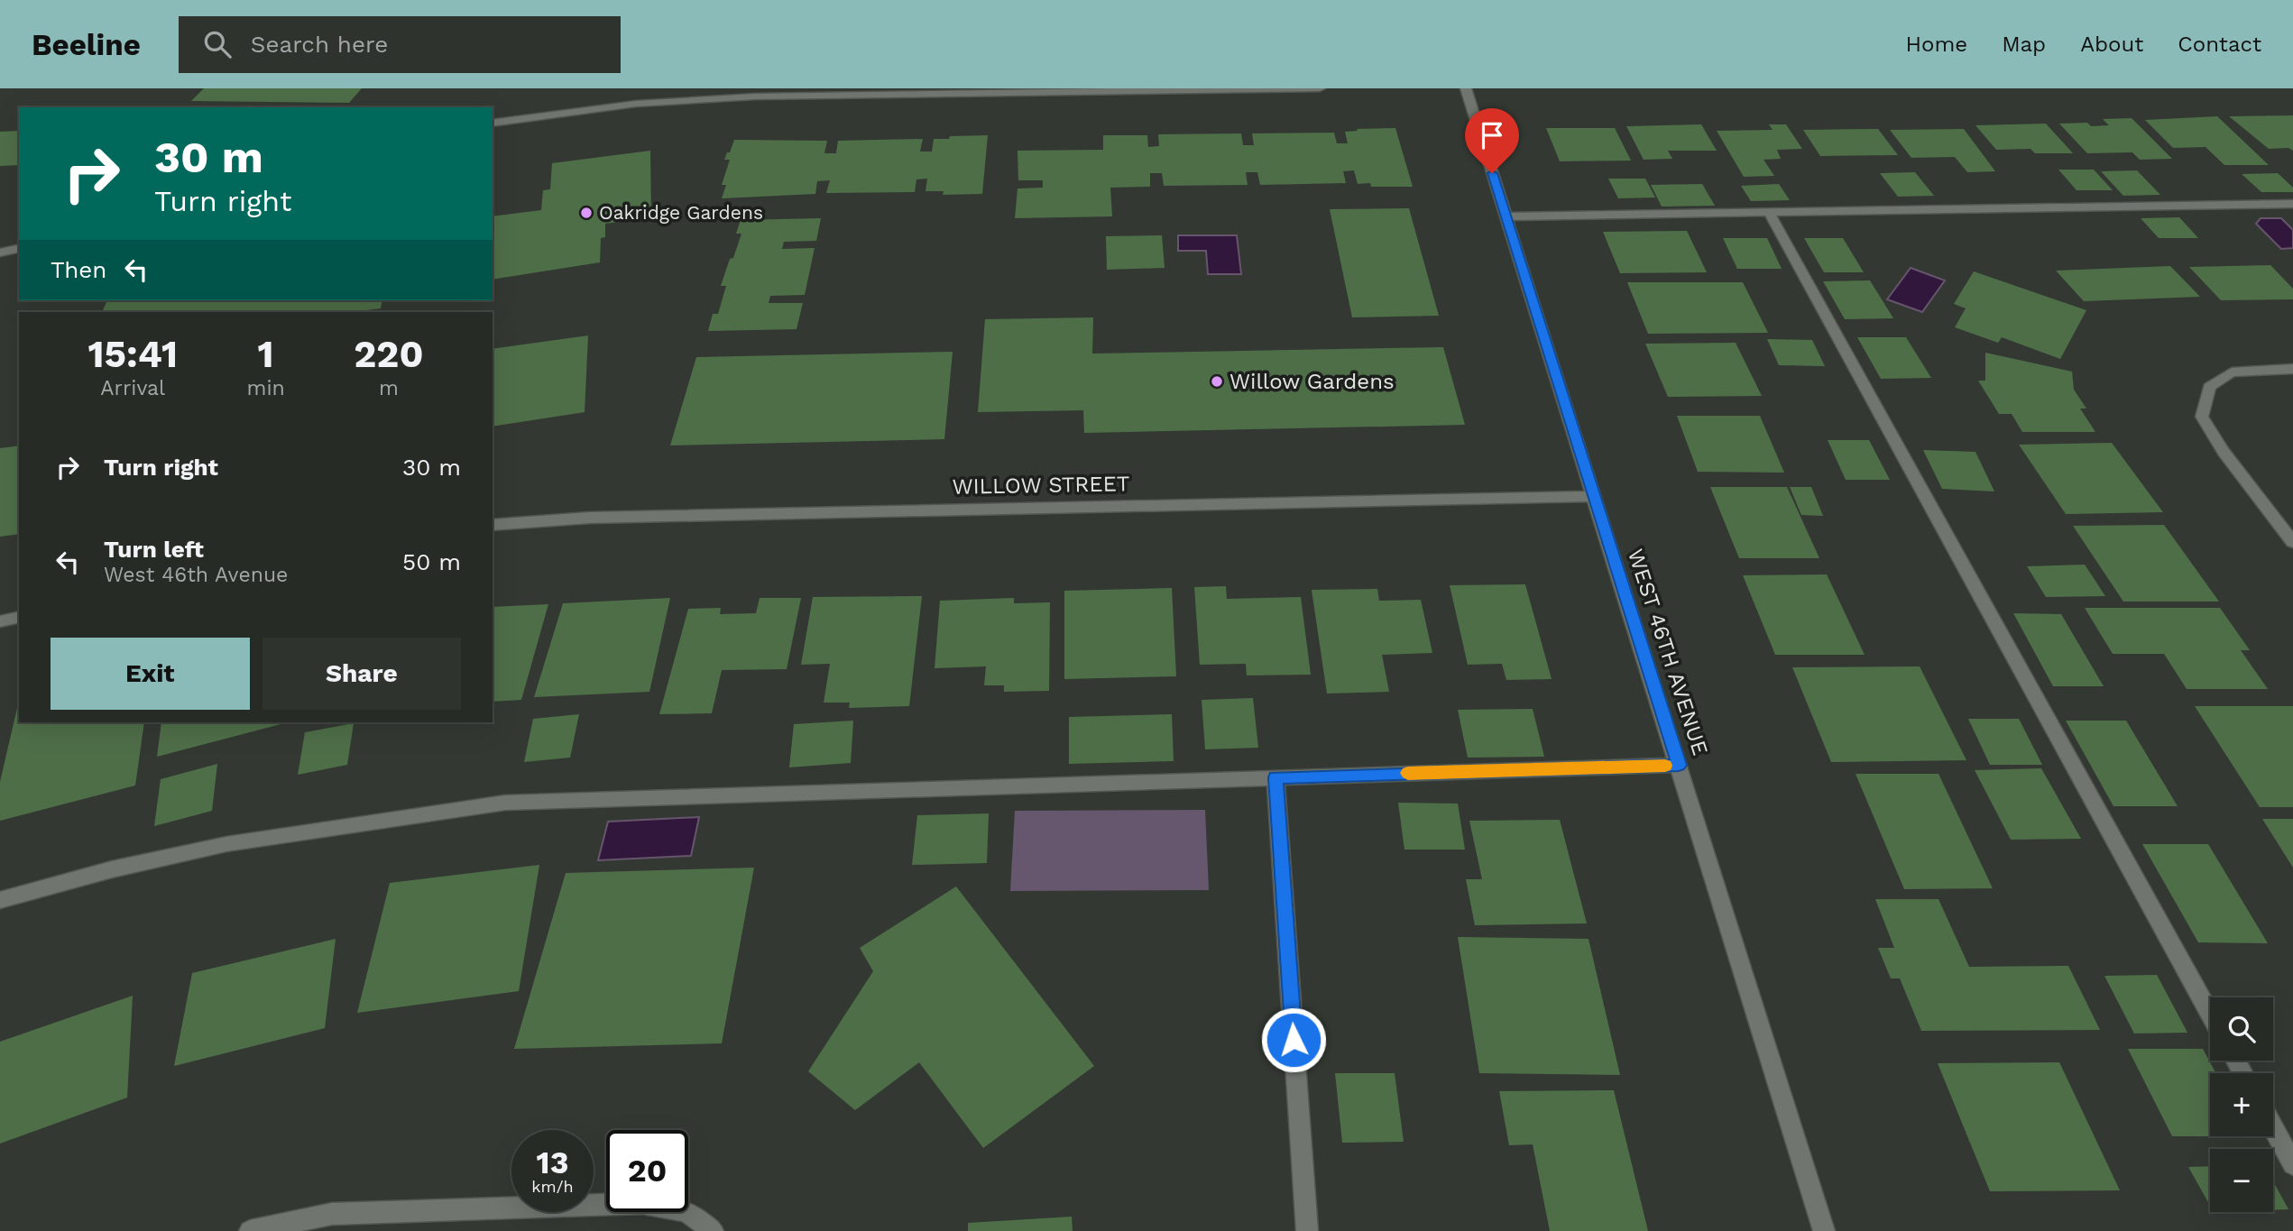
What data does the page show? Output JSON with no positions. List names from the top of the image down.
{
  "streets": {
    "street": ["WILLOW STREET", "WEST 46TH AVENUE"]
  },
  "crossings": [
    ["WILLOW STREET", "WEST 46TH AVENUE"]
  ],
  "places": ["Oakridge Gardens", "Willow Gardens"],
  "page": {
    "header": "Beeline",
    "search": "Search here",
    "nav": [
      "Home",
      "Map",
      "About",
      "Contact"
    ],
    "turn": ["30 m", "Turn right"],
    "then": "Then",
    "eta": [
      "15:41",
      "Arrival",
      "1",
      "min",
      "220",
      "m"
    ],
    "list": [
      {
        "name": "Turn right",
        "value": "30 m"
      },
      {
        "name": "Turn left",
        "note": "West 46th Avenue",
        "value": "50 m"
      }
    ],
    "buttons": ["Exit", "Share"],
    "map_buttons": ["+", "−"],
    "speed": "13 km/h",
    "limit": "20"
  }
}
